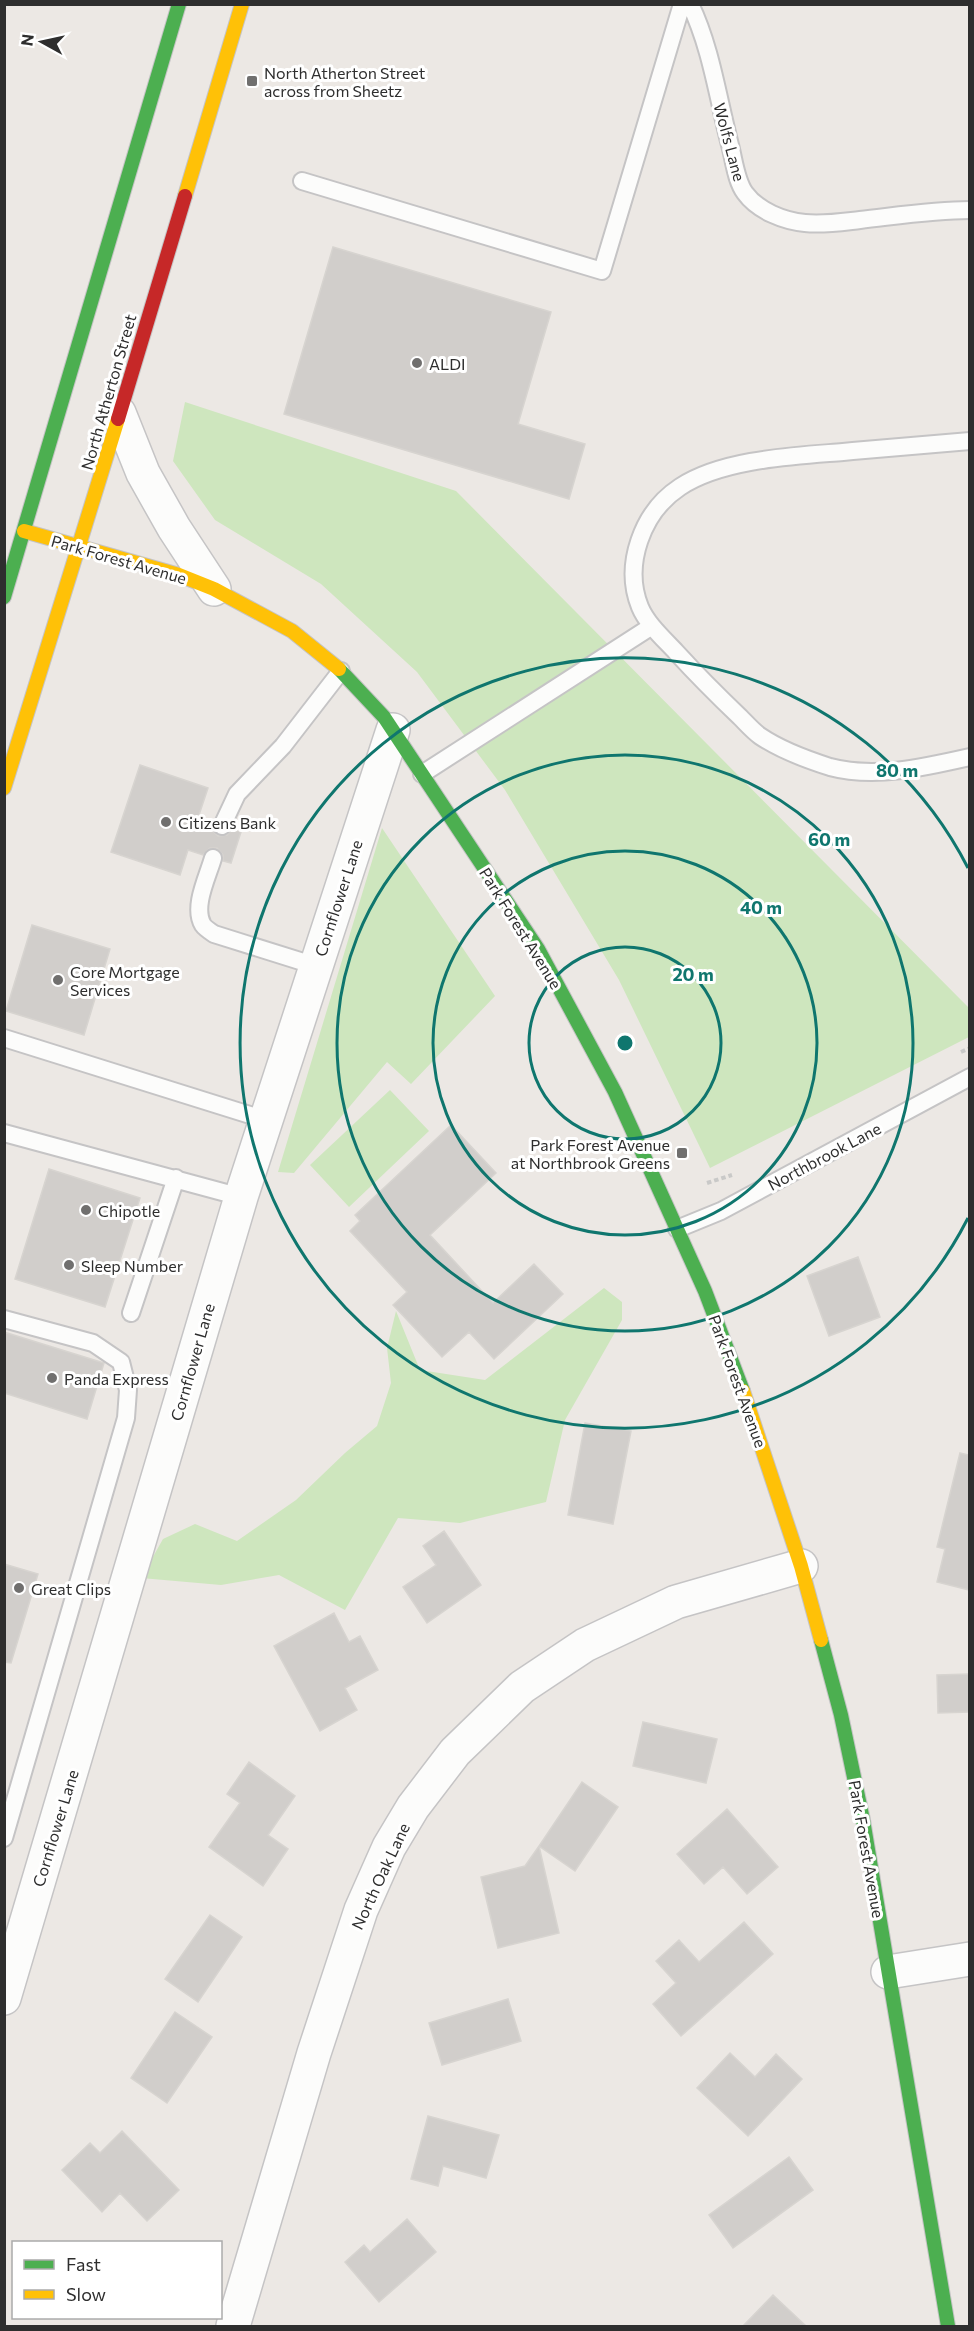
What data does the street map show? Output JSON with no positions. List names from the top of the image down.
{
  "streets": {
    "street": [
      "North Atherton Street",
      "Park Forest Avenue",
      "Cornflower Lane",
      "North Oak Lane"
    ],
    "lane": ["Wolfs Lane", "Northbrook Lane"]
  },
  "crossings": [
    ["North Atherton Street", "Park Forest Avenue"],
    ["Park Forest Avenue", "Cornflower Lane"],
    ["Park Forest Avenue", "Northbrook Lane"],
    ["Park Forest Avenue", "North Oak Lane"]
  ],
  "places": {
    "transit": ["North Atherton Street across from Sheetz", "Park Forest Avenue at Northbrook Greens"],
    "other": [
      "ALDI",
      "Citizens Bank",
      "Core Mortgage Services",
      "Chipotle",
      "Sleep Number",
      "Panda Express",
      "Great Clips"
    ]
  },
  "legend": ["Fast", "Slow"],
  "north": "left",
  "rings": [
    "80 m",
    "60 m",
    "40 m",
    "20 m"
  ]
}
